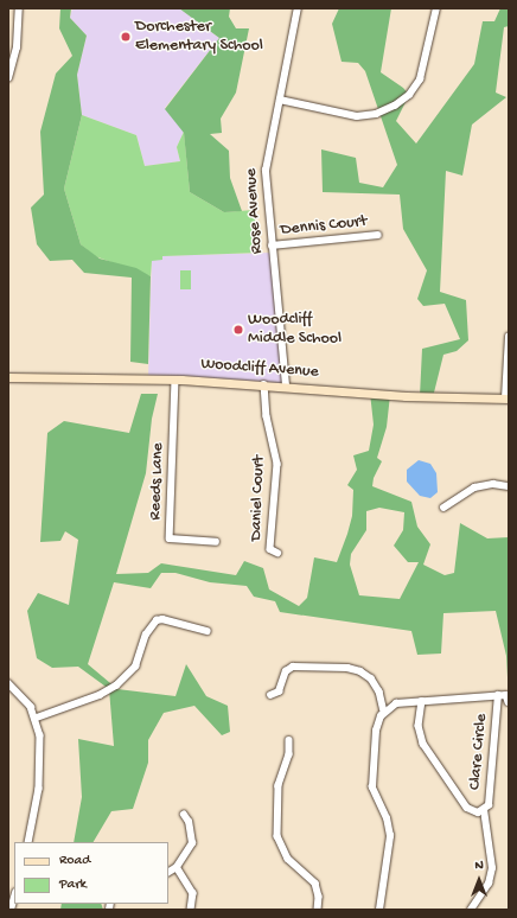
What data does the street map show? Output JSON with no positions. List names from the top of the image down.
{
  "streets": {
    "main road": ["Woodcliff Avenue"],
    "street": [
      "Rose Avenue",
      "Dennis Court",
      "Reeds Lane",
      "Daniel Court",
      "Clare Circle"
    ]
  },
  "crossings": [
    ["Rose Avenue", "Dennis Court"],
    ["Rose Avenue", "Woodcliff Avenue"],
    ["Woodcliff Avenue", "Reeds Lane"],
    ["Woodcliff Avenue", "Daniel Court"]
  ],
  "places": ["Dorchester Elementary School", "Woodcliff Middle School"],
  "legend": ["Road", "Park"],
  "north": "top"
}
